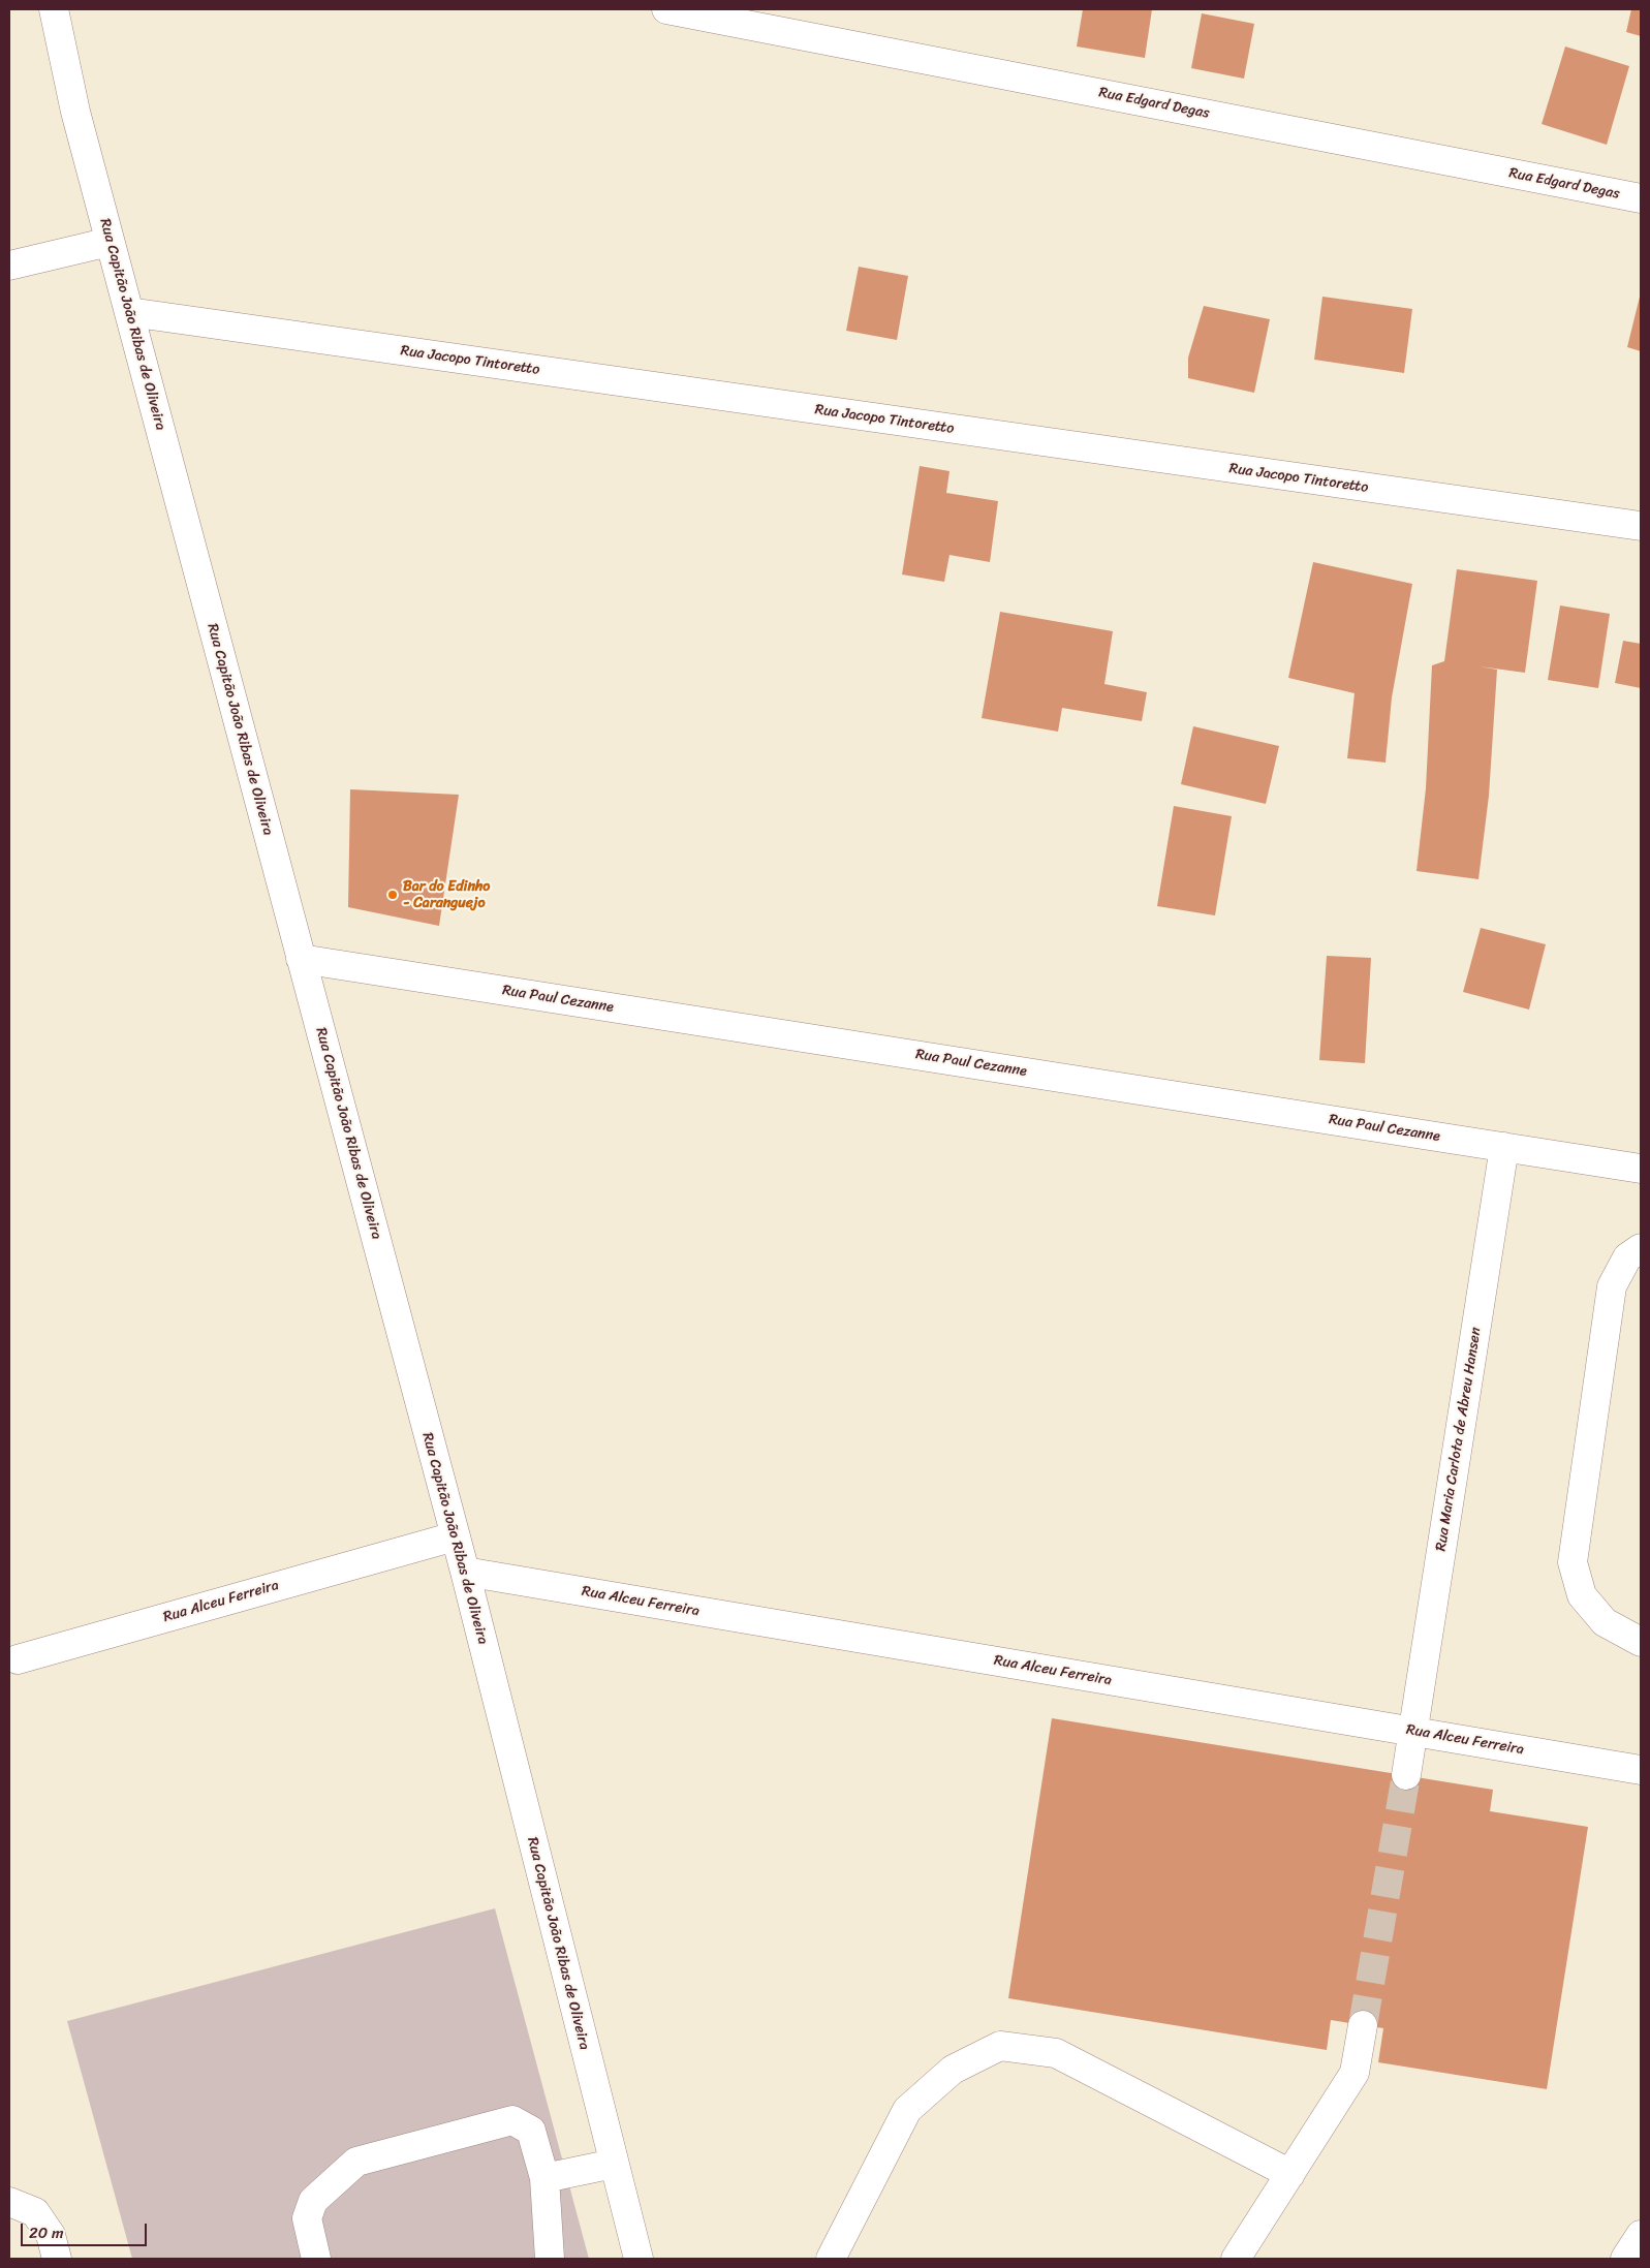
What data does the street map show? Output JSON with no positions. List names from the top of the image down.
{
  "streets": {
    "street": [
      "Rua Edgard Degas",
      "Rua Capitão João Ribas de Oliveira",
      "Rua Jacopo Tintoretto",
      "Rua Paul Cezanne",
      "Rua Maria Carlota de Abreu Hansen",
      "Rua Alceu Ferreira"
    ]
  },
  "crossings": [
    ["Rua Capitão João Ribas de Oliveira", "Rua Jacopo Tintoretto"],
    ["Rua Capitão João Ribas de Oliveira", "Rua Paul Cezanne"],
    ["Rua Capitão João Ribas de Oliveira", "Rua Alceu Ferreira"],
    ["Rua Paul Cezanne", "Rua Maria Carlota de Abreu Hansen"],
    ["Rua Maria Carlota de Abreu Hansen", "Rua Alceu Ferreira"]
  ],
  "places": ["Bar do Edinho - Caranguejo"],
  "scale_bar": "20 m"
}
